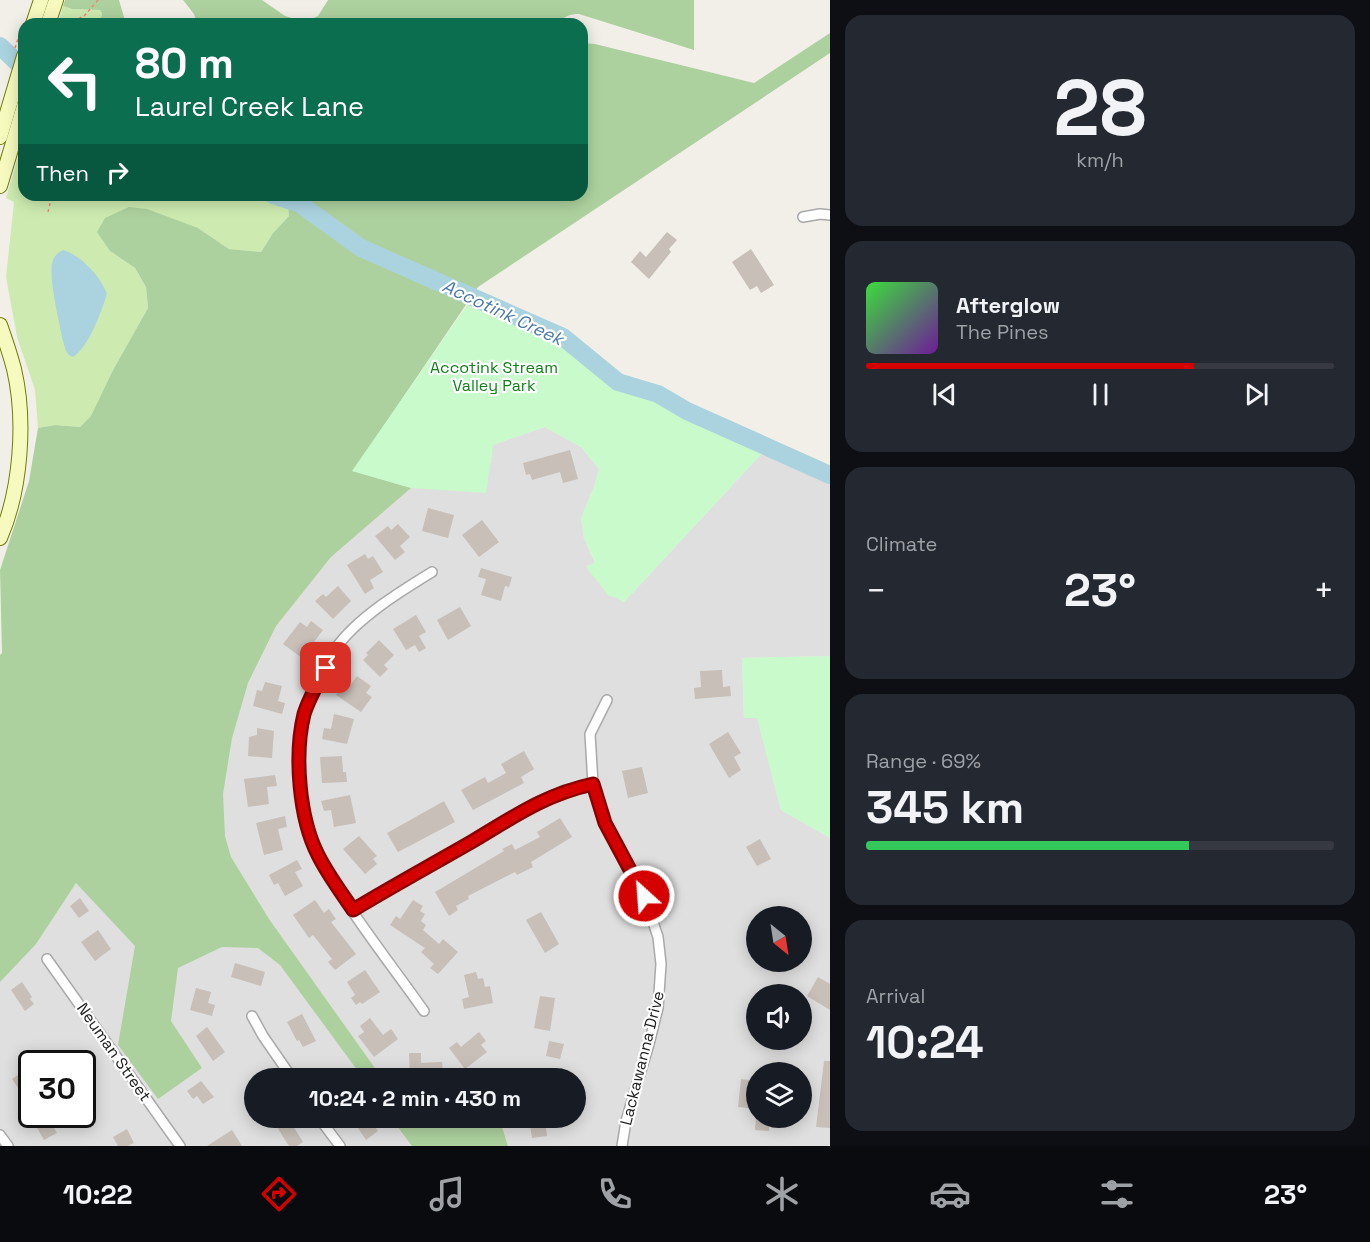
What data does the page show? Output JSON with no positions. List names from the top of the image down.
{
  "streets": {
    "street": ["Neuman Street", "Lackawanna Drive"]
  },
  "water": ["Accotink Creek"],
  "parks": ["Accotink Stream Valley Park"],
  "north": "bottom right",
  "page": {
    "tile": [
      ["28", "km/h"],
      "Climate",
      ["Range · 69%", "345 km"],
      ["Arrival", "10:24"]
    ],
    "turn": ["80 m", "Laurel Creek Lane"],
    "then": "Then",
    "song": ["Afterglow", "The Pines"],
    "heat": ["−", "23°", "+"],
    "limit": "30",
    "trip": "10:24 · 2 min · 430 m",
    "tabs": ["10:22", "23°"]
  }
}
